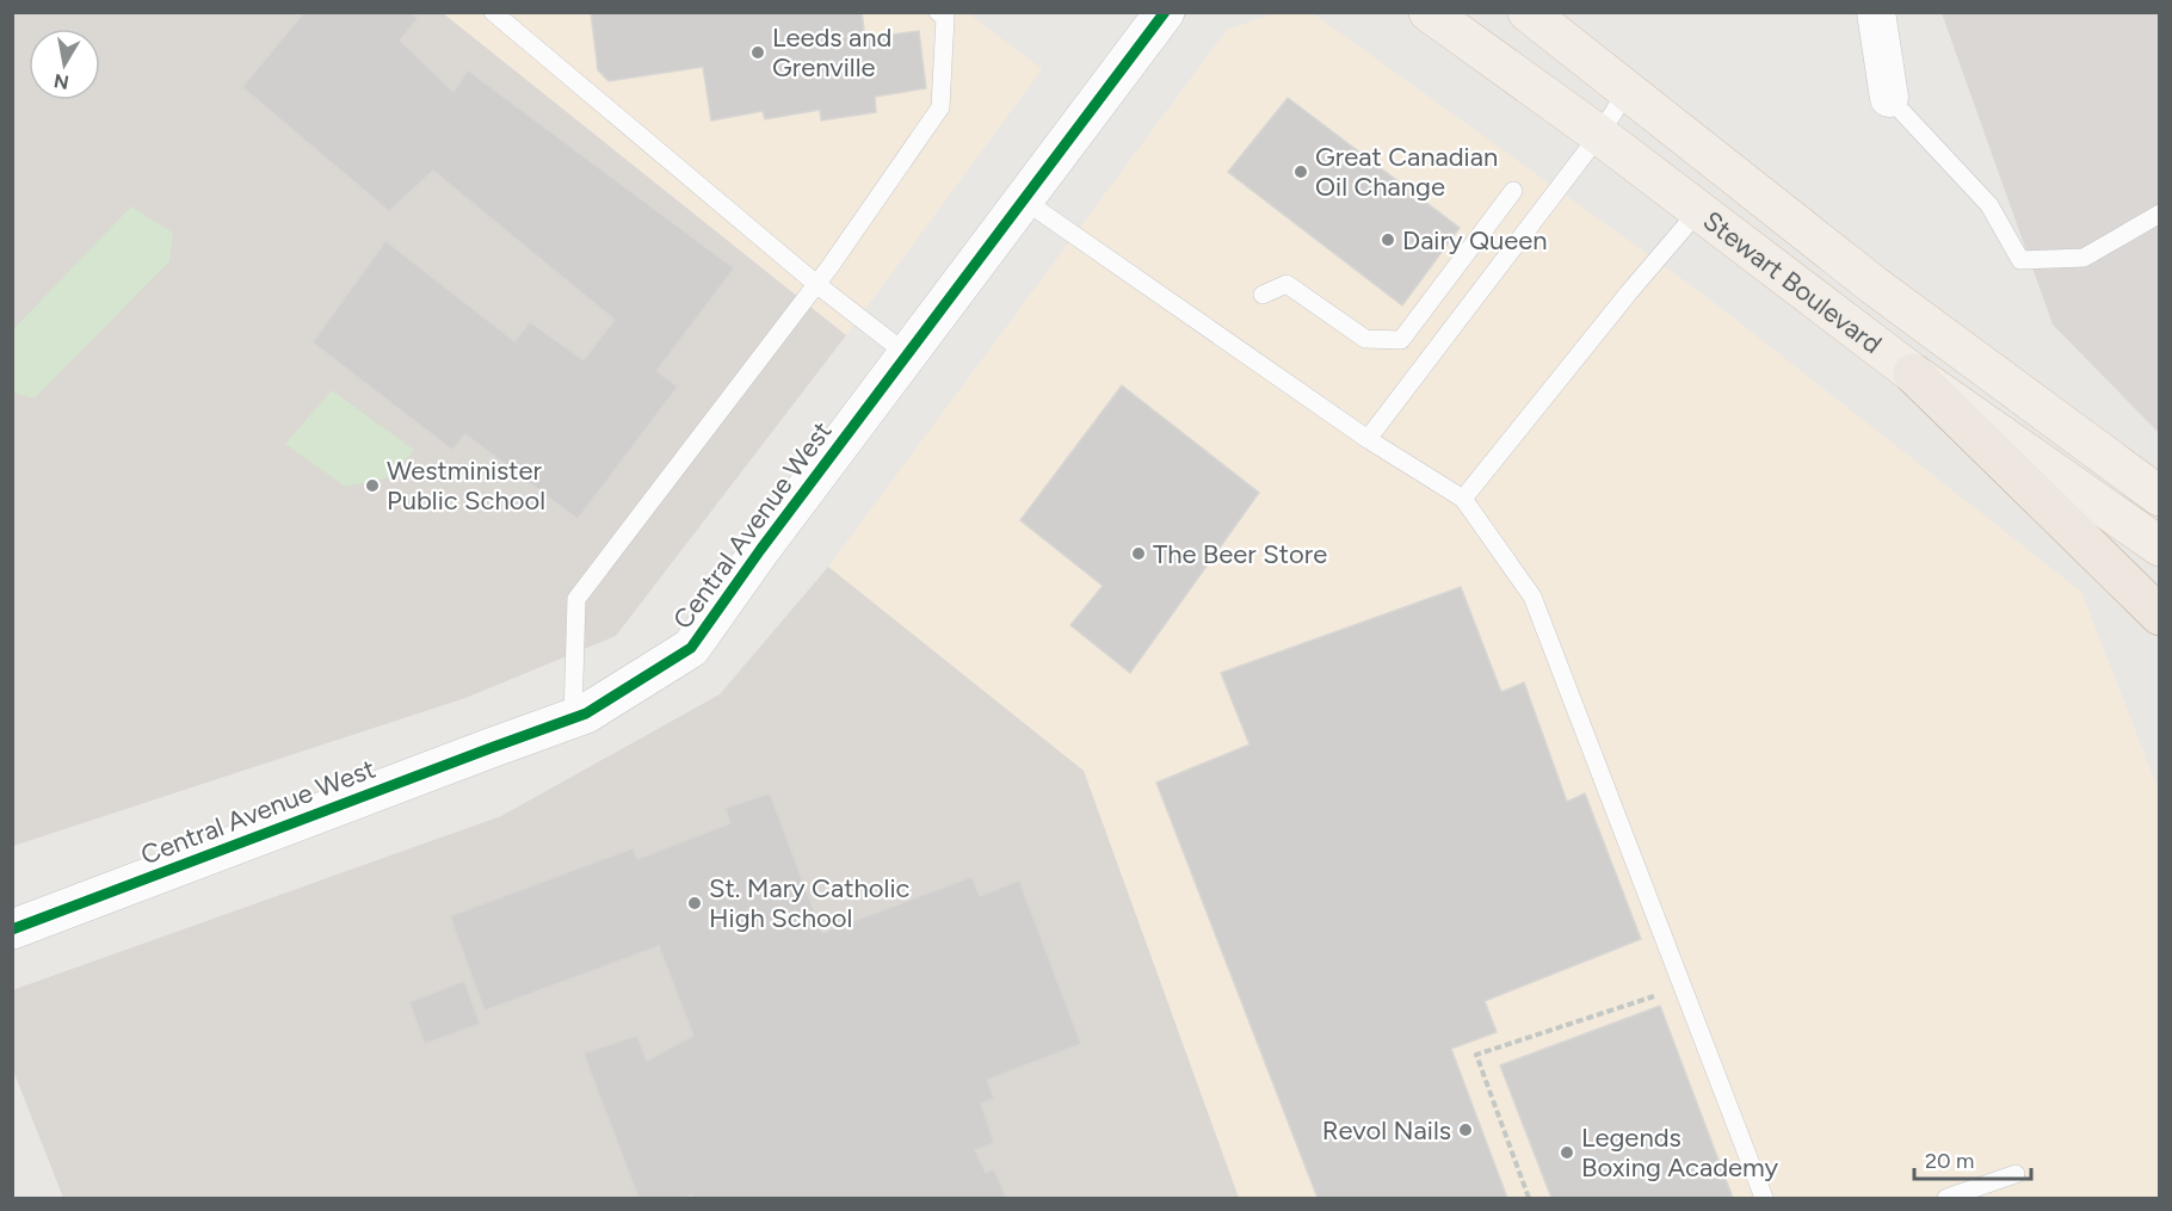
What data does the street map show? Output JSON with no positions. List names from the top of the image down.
{
  "streets": {
    "main road": ["Stewart Boulevard"],
    "street": ["Central Avenue West"]
  },
  "places": [
    "Leeds and Grenville",
    "Great Canadian Oil Change",
    "Dairy Queen",
    "Westminister Public School",
    "The Beer Store",
    "St. Mary Catholic High School",
    "Revol Nails",
    "Legends Boxing Academy"
  ],
  "scale_bar": "20 m",
  "north": "bottom"
}
